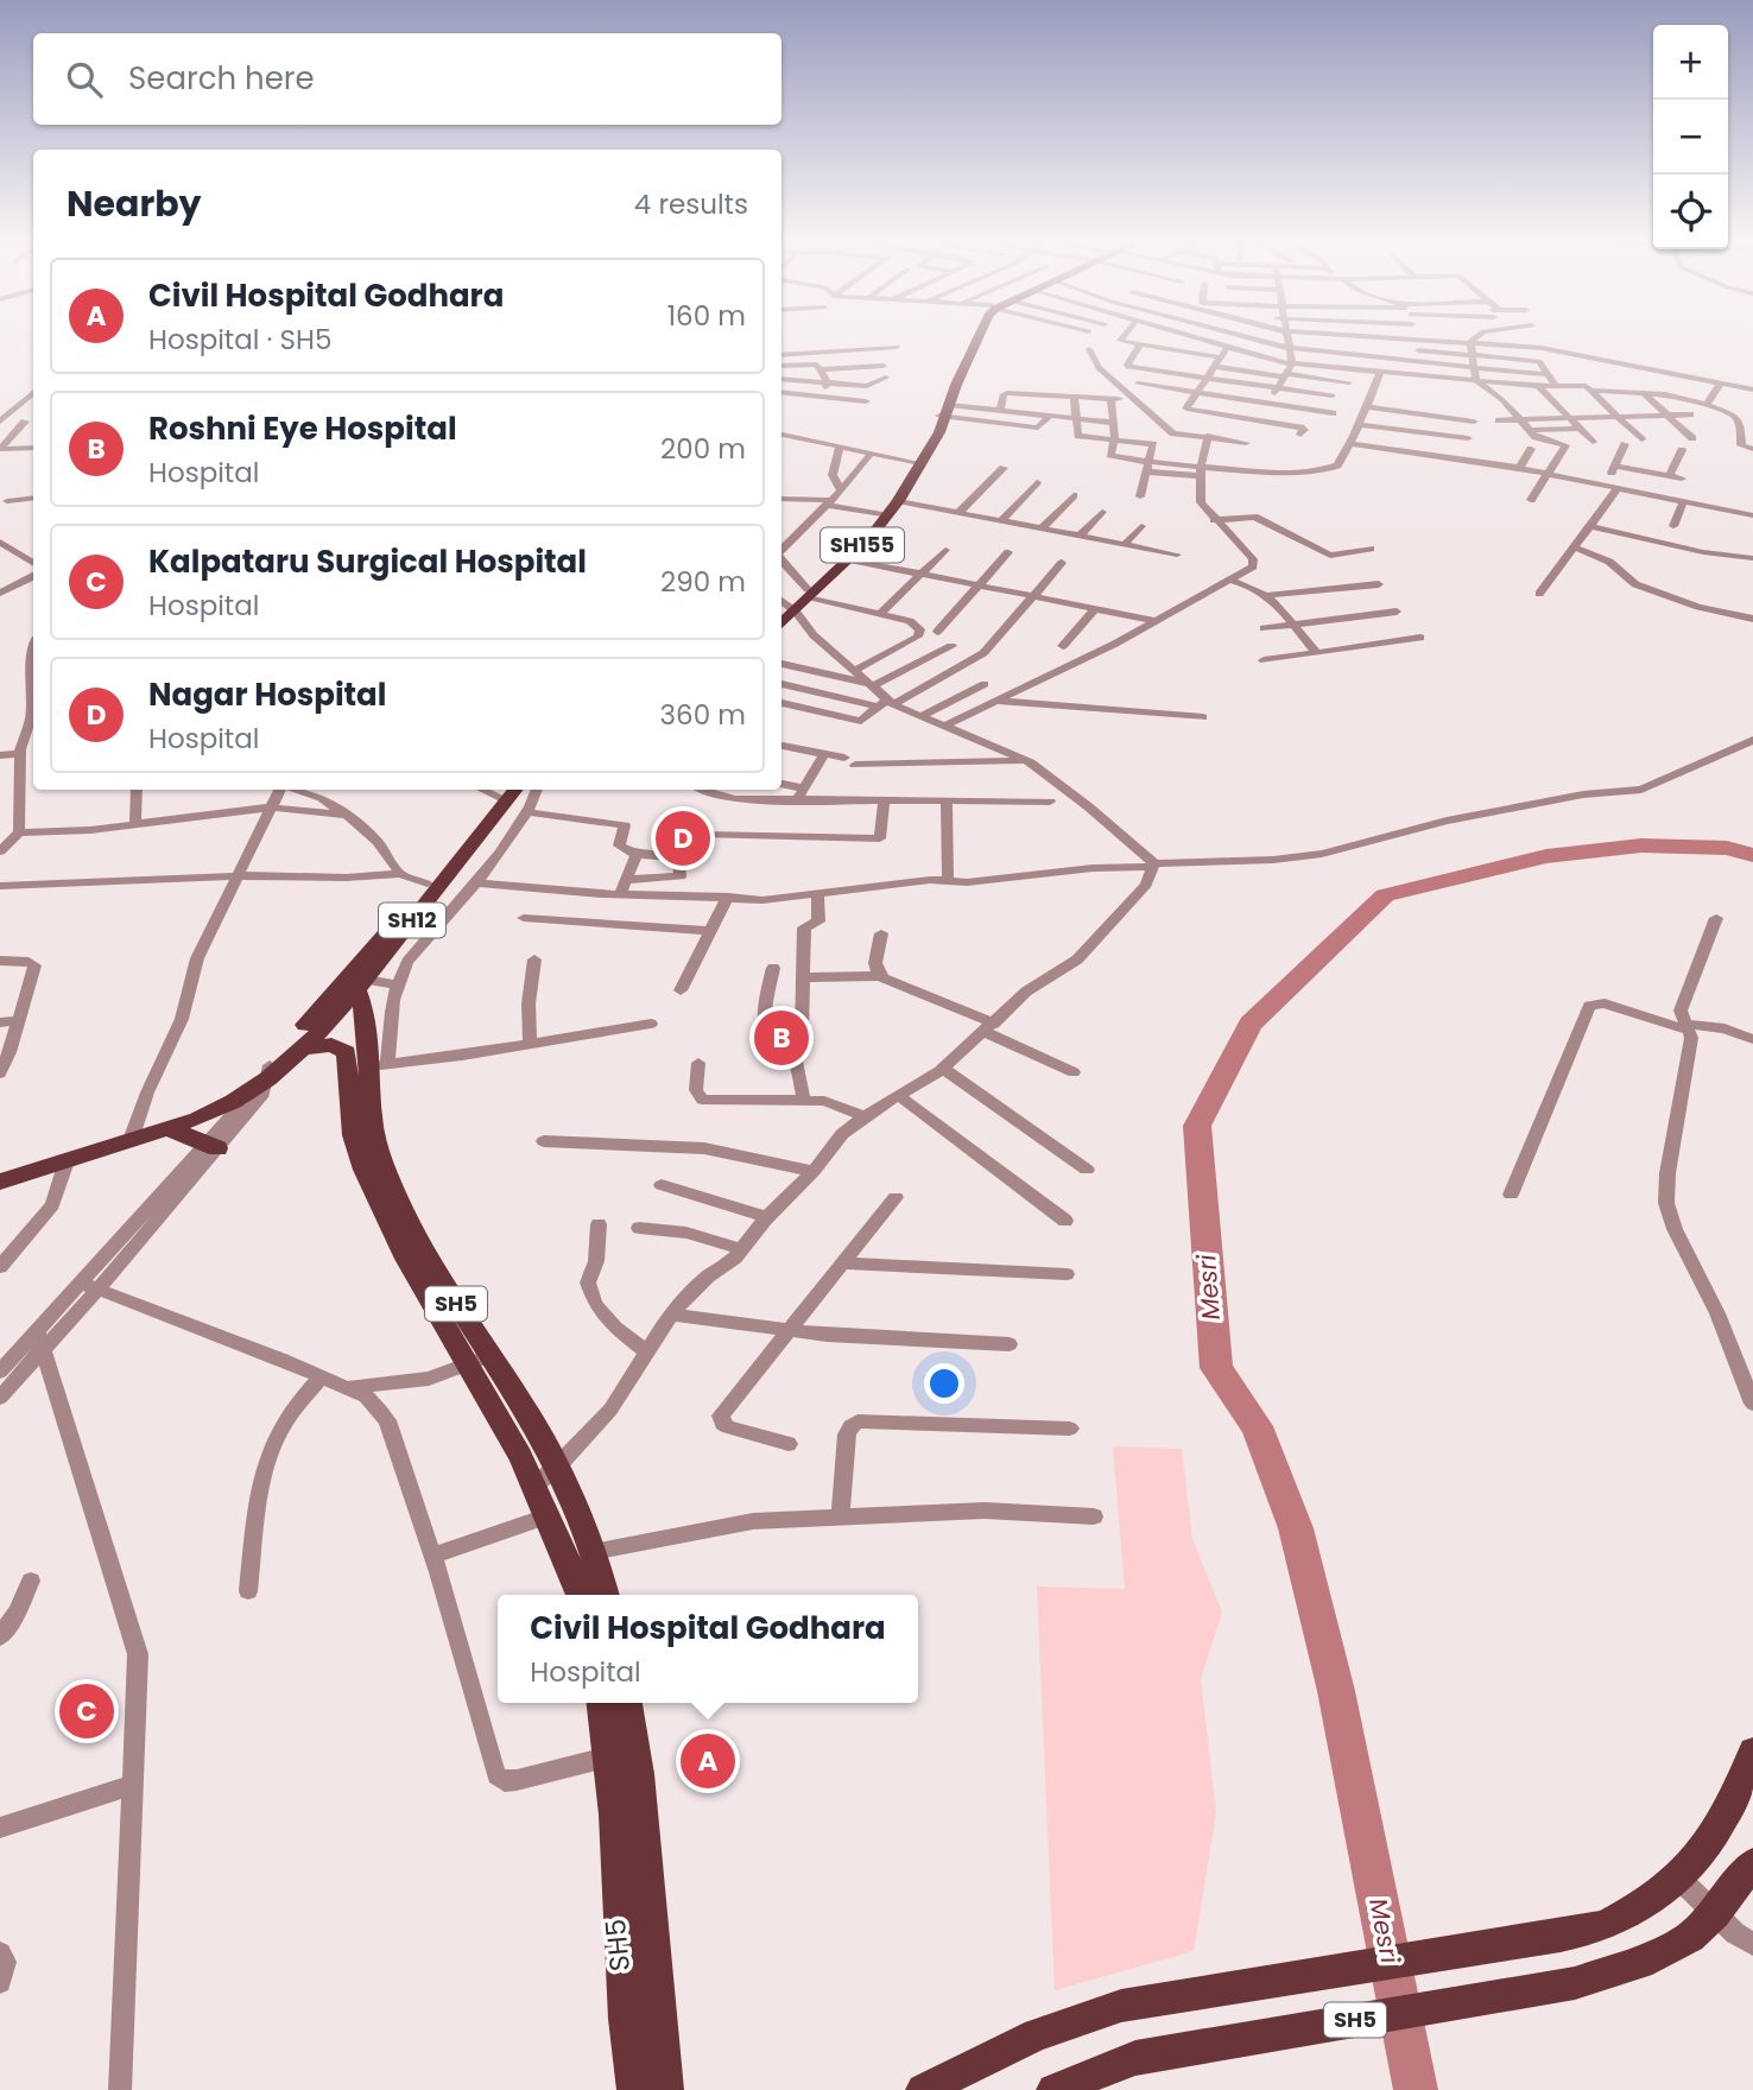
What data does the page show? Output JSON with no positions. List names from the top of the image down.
{
  "streets": {
    "main road": ["SH155", "SH12", "SH5"]
  },
  "crossings": [
    ["SH12", "SH5"]
  ],
  "water": ["Mesri"],
  "page": {
    "map_buttons": ["+", "−"],
    "search": "Search here",
    "heading": ["Nearby", "4 results"],
    "list": [
      {
        "mark": "A",
        "name": "Civil Hospital Godhara",
        "note": "Hospital · SH5",
        "value": "160 m"
      },
      {
        "mark": "B",
        "name": "Roshni Eye Hospital",
        "note": "Hospital",
        "value": "200 m"
      },
      {
        "mark": "C",
        "name": "Kalpataru Surgical Hospital",
        "note": "Hospital",
        "value": "290 m"
      },
      {
        "mark": "D",
        "name": "Nagar Hospital",
        "note": "Hospital",
        "value": "360 m"
      }
    ],
    "pins": [
      "D",
      "B",
      "C",
      "A"
    ],
    "popup": ["Civil Hospital Godhara", "Hospital"]
  }
}
